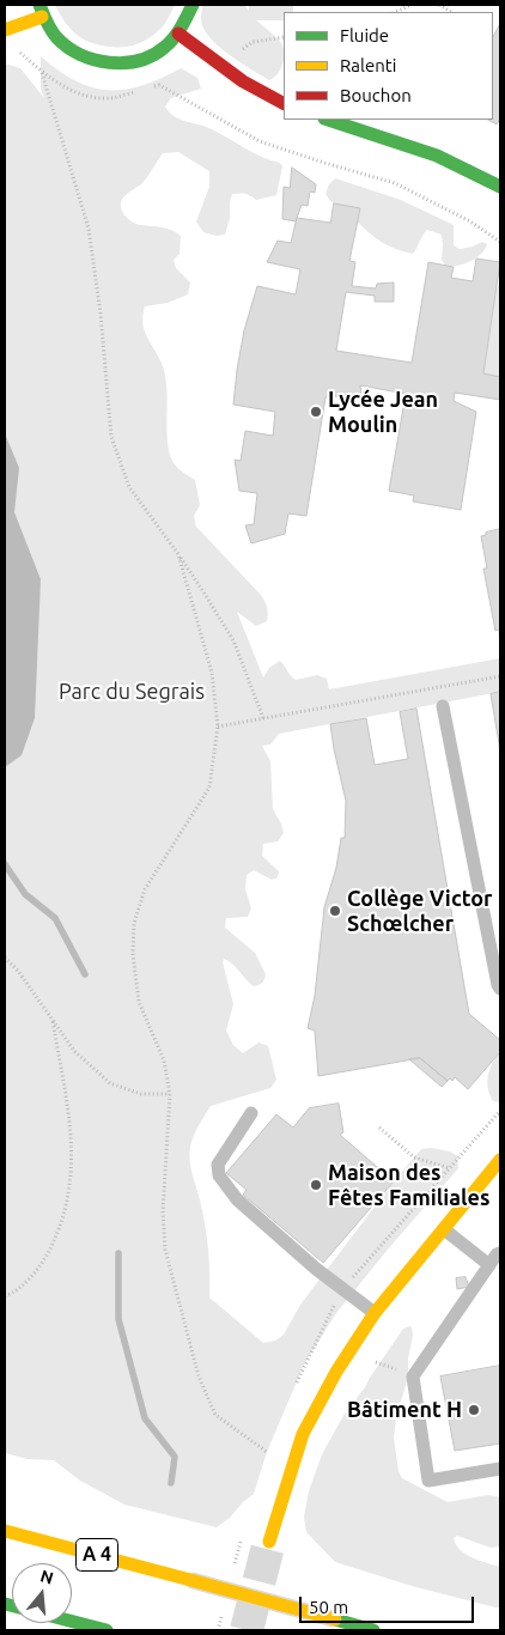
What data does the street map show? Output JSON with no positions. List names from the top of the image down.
{
  "streets": {
    "main road": ["A 4"]
  },
  "parks": ["Parc du Segrais"],
  "places": [
    "Lycée Jean Moulin",
    "Collège Victor Schœlcher",
    "Maison des Fêtes Familiales",
    "Bâtiment H"
  ],
  "legend": ["Fluide", "Ralenti", "Bouchon"],
  "scale_bar": "50 m",
  "north": "top"
}
